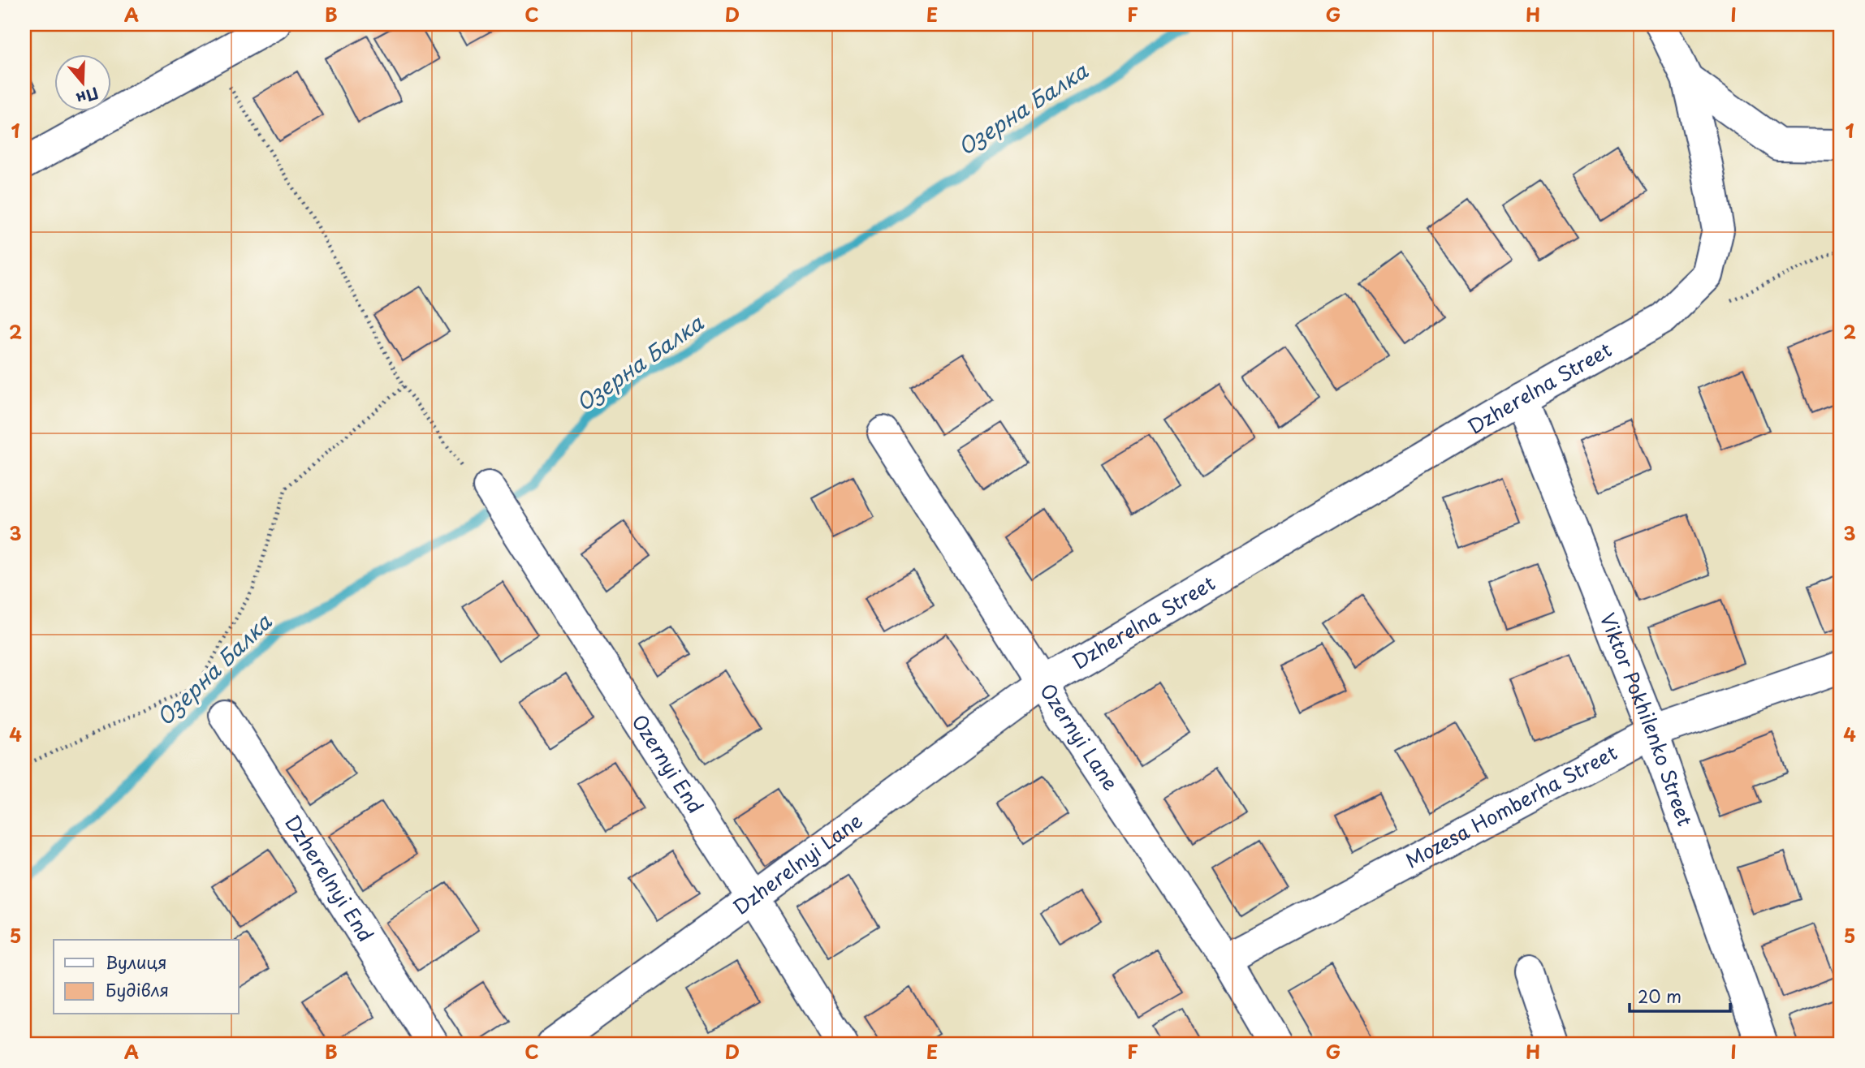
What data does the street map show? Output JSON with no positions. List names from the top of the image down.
{
  "streets": {
    "street": [
      "Dzherelna Street",
      "Viktor Pokhilenko Street",
      "Ozernyi Lane",
      "Ozernyi End",
      "Mozesa Homberha Street",
      "Dzherelnyi Lane",
      "Dzherelnyi End"
    ]
  },
  "crossings": [
    ["Dzherelna Street", "Viktor Pokhilenko Street"],
    ["Dzherelna Street", "Ozernyi Lane"],
    ["Dzherelna Street", "Dzherelnyi Lane"],
    ["Viktor Pokhilenko Street", "Mozesa Homberha Street"],
    ["Ozernyi Lane", "Mozesa Homberha Street"],
    ["Ozernyi Lane", "Dzherelnyi Lane"],
    ["Ozernyi End", "Dzherelnyi Lane"]
  ],
  "water": ["Озерна Балка"],
  "legend": ["Вулиця", "Будівля"],
  "scale_bar": "20 m",
  "north": "bottom",
  "grid": {
    "columns": [
      "A",
      "B",
      "C",
      "D",
      "E",
      "F",
      "G",
      "H",
      "I"
    ],
    "rows": [
      "1",
      "2",
      "3",
      "4",
      "5"
    ]
  }
}
